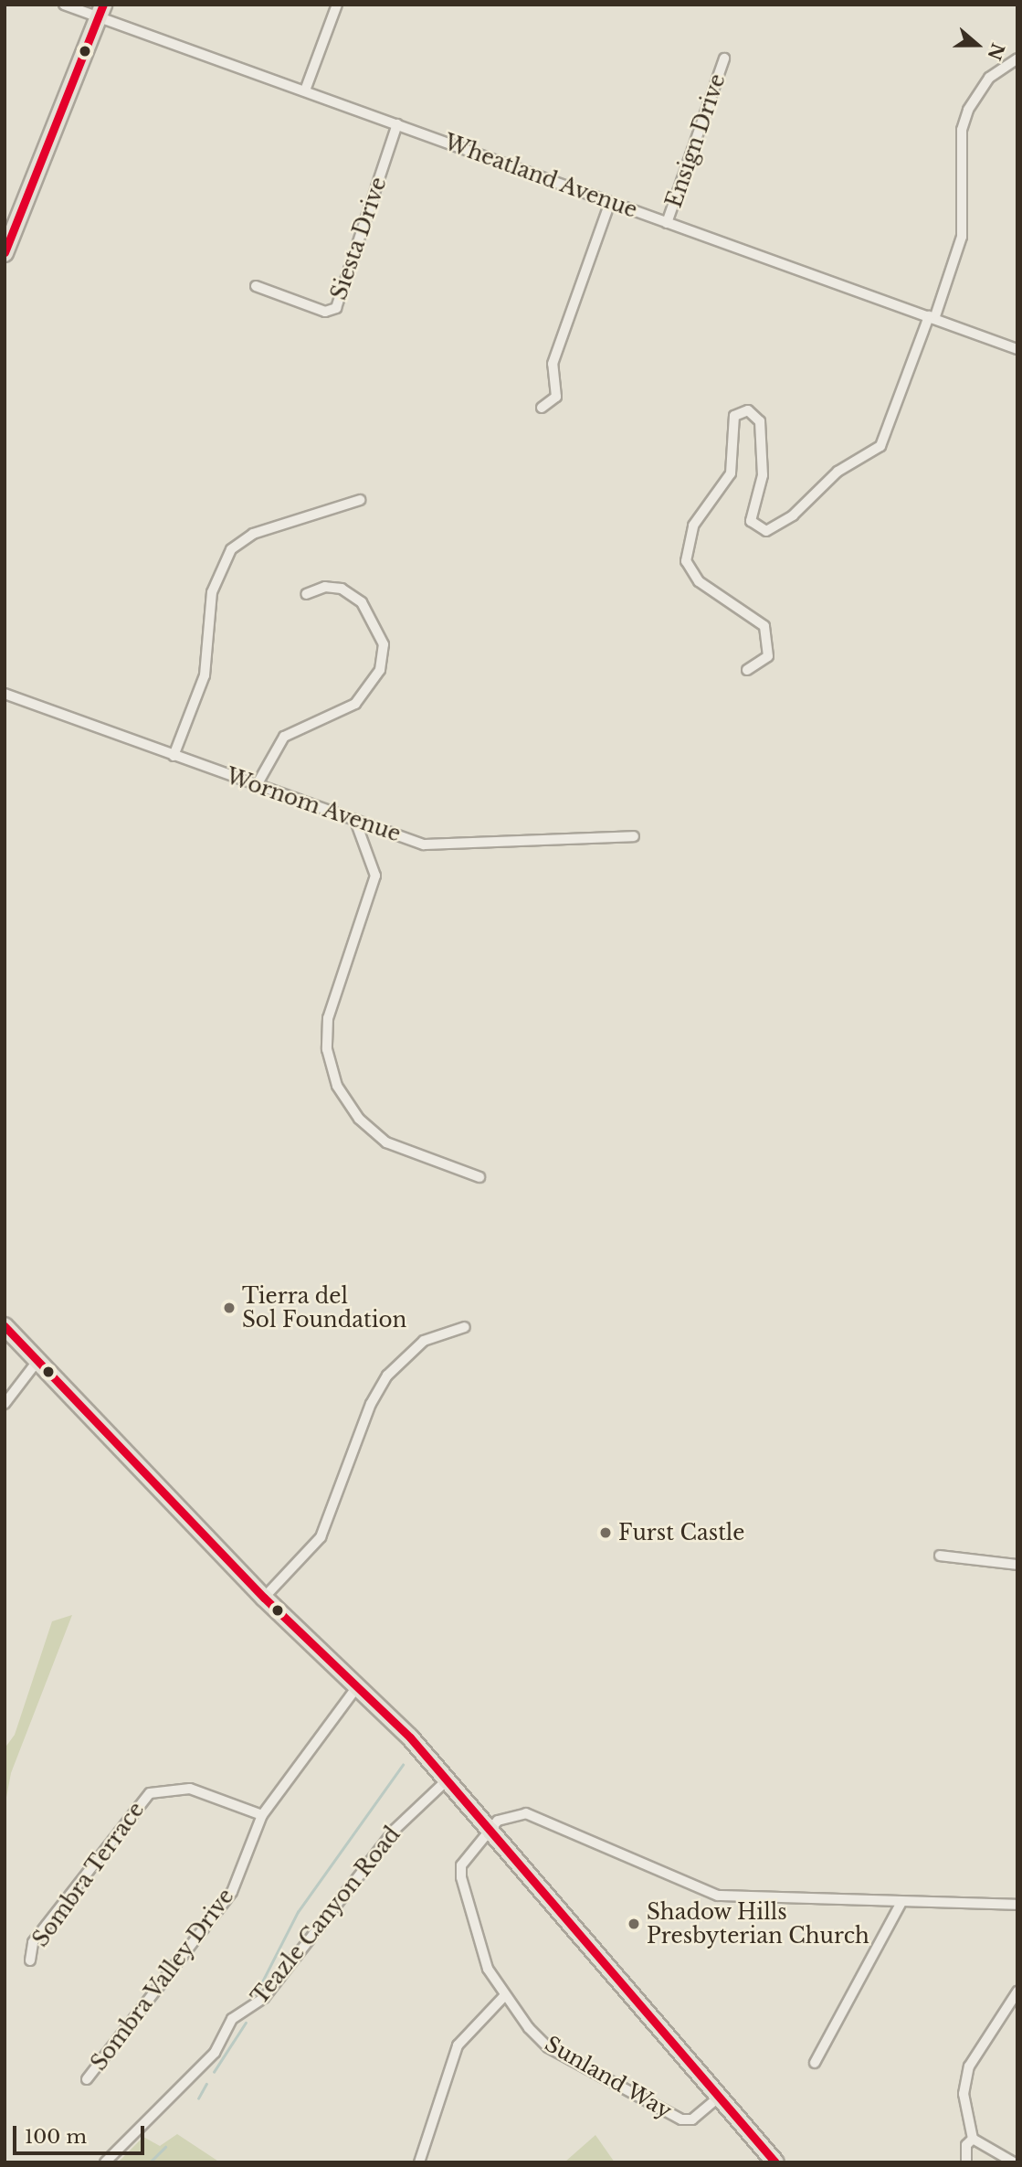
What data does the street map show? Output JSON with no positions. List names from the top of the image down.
{
  "streets": {
    "street": [
      "Ensign Drive",
      "Wheatland Avenue",
      "Siesta Drive",
      "Wornom Avenue",
      "Sombra Terrace",
      "Teazle Canyon Road",
      "Sombra Valley Drive",
      "Sunland Way"
    ]
  },
  "crossings": [
    ["Ensign Drive", "Wheatland Avenue"],
    ["Wheatland Avenue", "Siesta Drive"],
    ["Sombra Terrace", "Sombra Valley Drive"]
  ],
  "places": ["Tierra del Sol Foundation", "Furst Castle", "Shadow Hills Presbyterian Church"],
  "scale_bar": "100 m",
  "north": "right"
}
